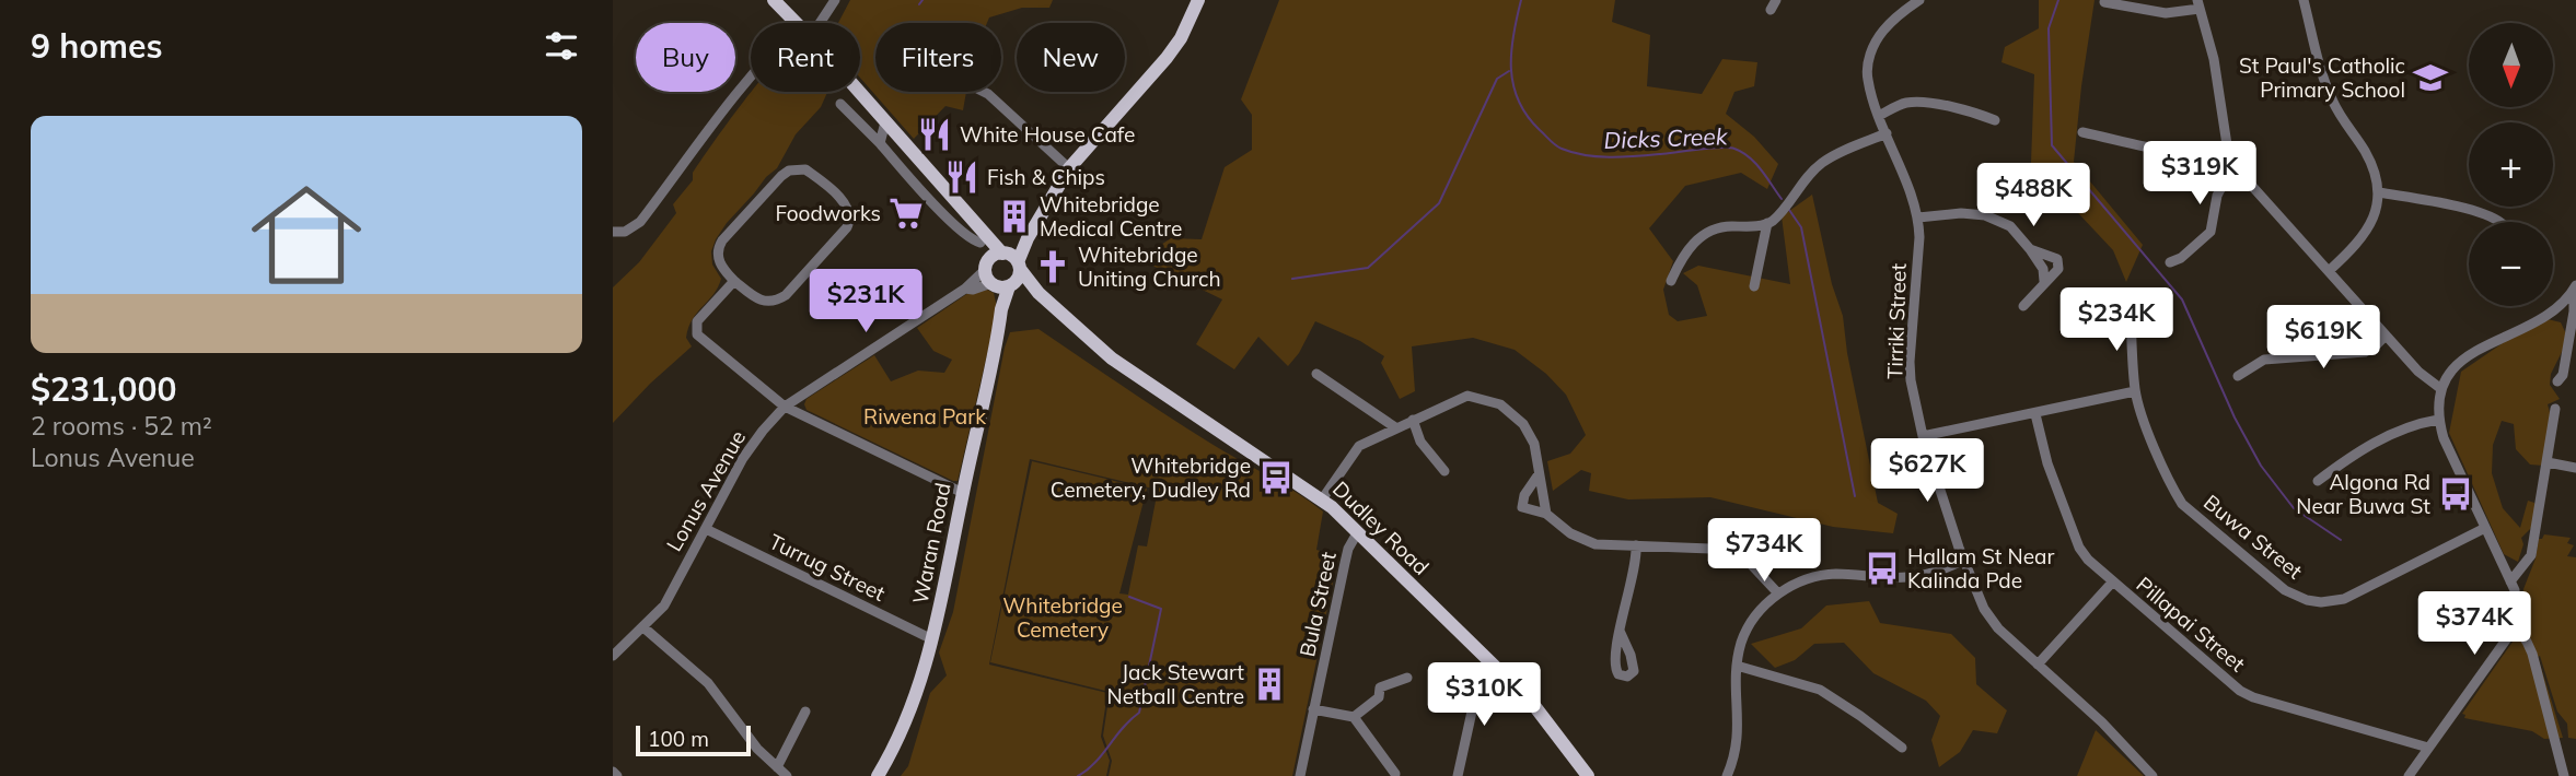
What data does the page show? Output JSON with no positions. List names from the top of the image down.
{
  "streets": {
    "main road": ["Dudley Road", "Waran Road"],
    "street": [
      "Tirriki Street",
      "Lonus Avenue",
      "Buwa Street",
      "Turrug Street",
      "Bula Street",
      "Pillapai Street"
    ]
  },
  "crossings": [
    ["Lonus Avenue", "Dudley Road"],
    ["Lonus Avenue", "Waran Road"],
    ["Lonus Avenue", "Turrug Street"],
    ["Dudley Road", "Waran Road"],
    ["Dudley Road", "Bula Street"],
    ["Waran Road", "Turrug Street"]
  ],
  "water": ["Dicks Creek"],
  "parks": ["Riwena Park", "Whitebridge Cemetery"],
  "places": {
    "school or university": ["St Paul's Catholic Primary School"],
    "restaurant": ["White House Cafe", "Fish & Chips"],
    "supermarket": ["Foodworks"],
    "building": ["Whitebridge Medical Centre", "Jack Stewart Netball Centre"],
    "church": ["Whitebridge Uniting Church"],
    "bus stop": ["Whitebridge Cemetery, Dudley Rd", "Algona Rd Near Buwa St", "Hallam St Near Kalinda Pde"]
  },
  "scale_bar": "100 m",
  "north": "bottom",
  "page": {
    "heading": "9 homes",
    "map_buttons": ["+", "−"],
    "chip": [
      "Buy",
      "Rent",
      "Filters",
      "New"
    ],
    "list": [
      {
        "name": "$231,000",
        "note": "2 rooms · 52 m² · Lonus Avenue"
      }
    ],
    "price": [
      "$319K",
      "$488K",
      "$231K",
      "$234K",
      "$619K",
      "$627K",
      "$734K",
      "$374K",
      "$310K"
    ],
    "scale": "100 m"
  }
}
